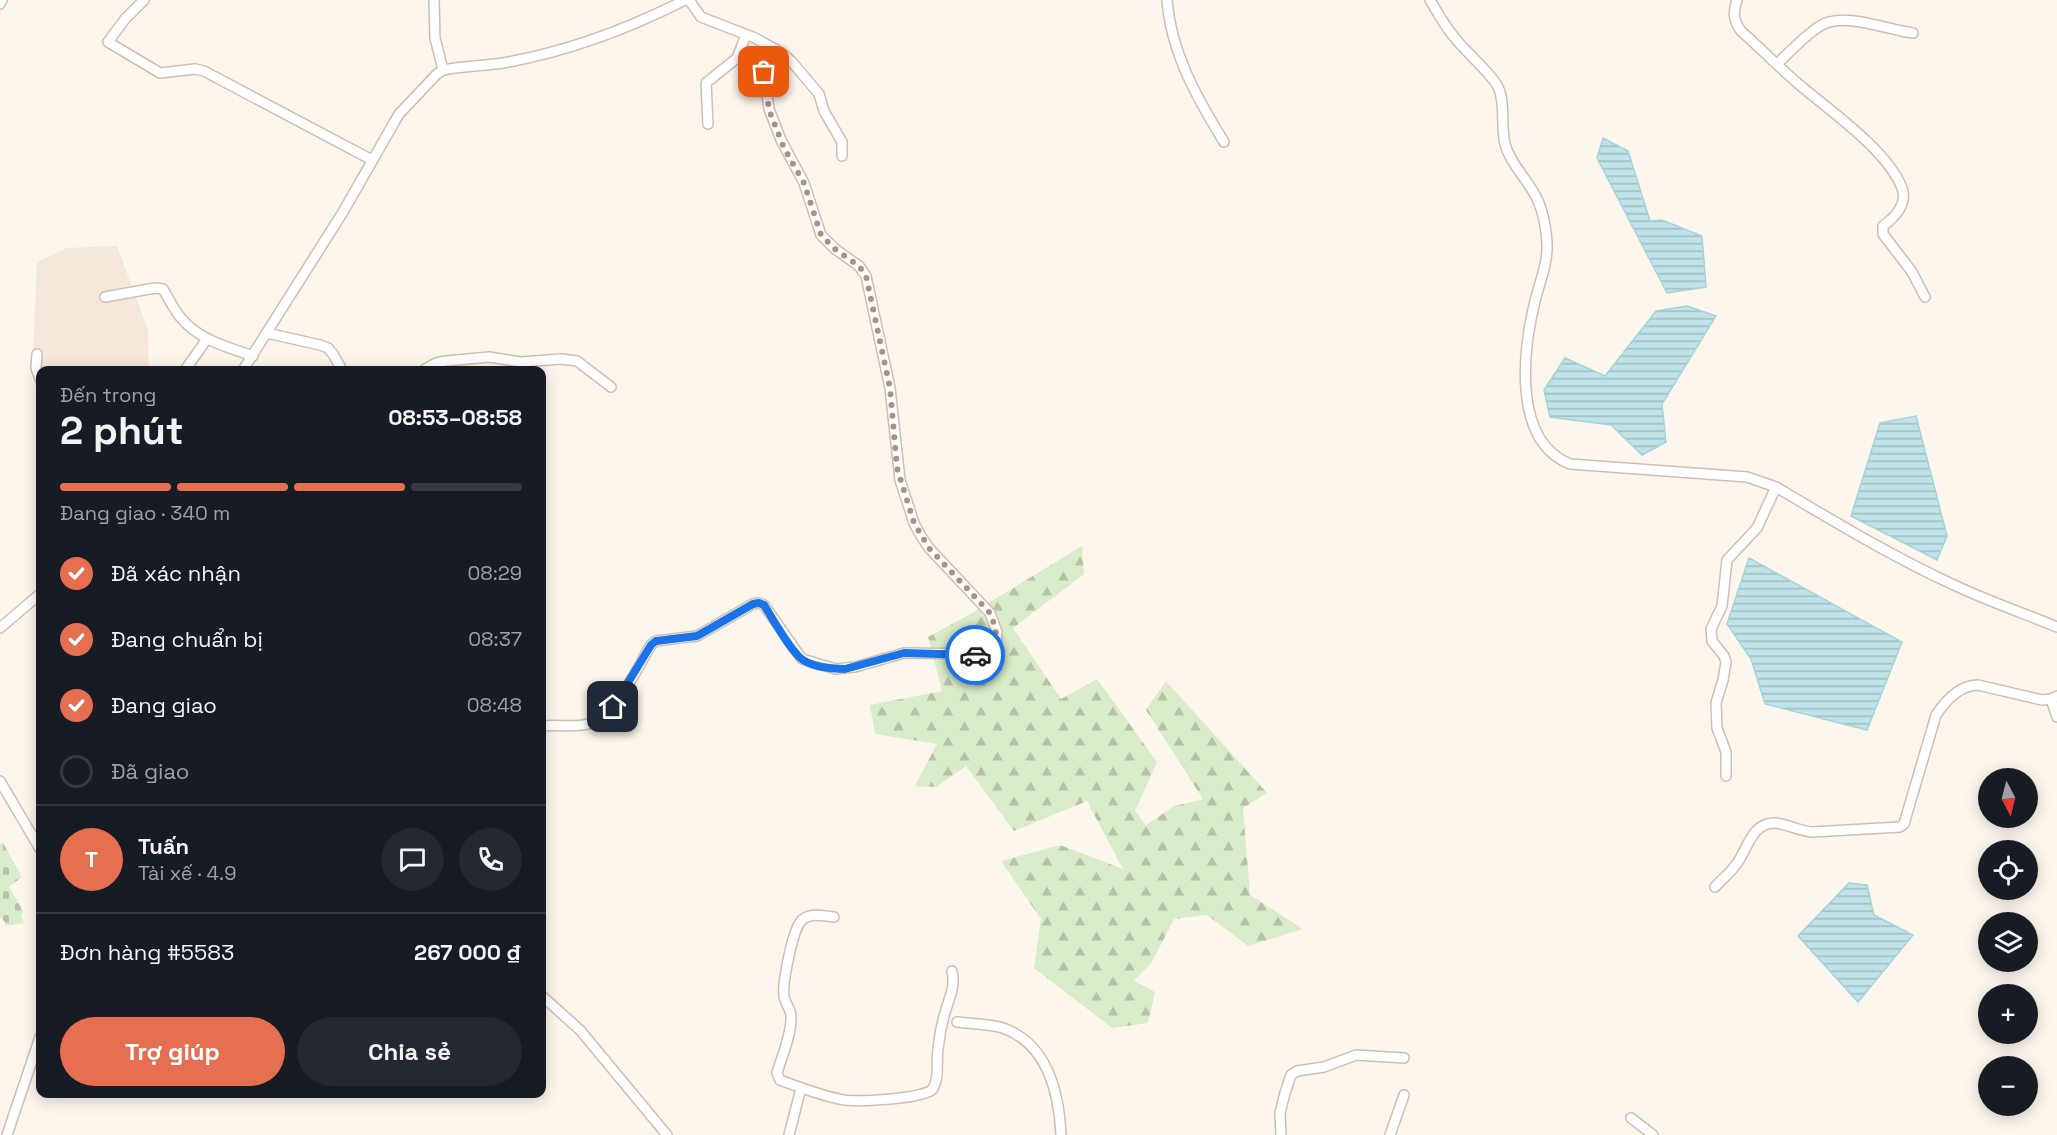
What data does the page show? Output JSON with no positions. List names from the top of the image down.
{
  "north": "bottom",
  "page": {
    "heading": ["2 phút", "Đến trong", "08:53–08:58"],
    "panel": [
      "Tuấn",
      "Tài xế · 4.9",
      "Đơn hàng #5583",
      "267 000 ₫"
    ],
    "bar": "Đang giao · 340 m",
    "list": [
      ["Đã xác nhận", "08:29"],
      ["Đang chuẩn bị", "08:37"],
      ["Đang giao", "08:48"],
      "Đã giao"
    ],
    "map_buttons": ["+", "−"],
    "round": "T",
    "buttons": ["Trợ giúp", "Chia sẻ"]
  }
}
